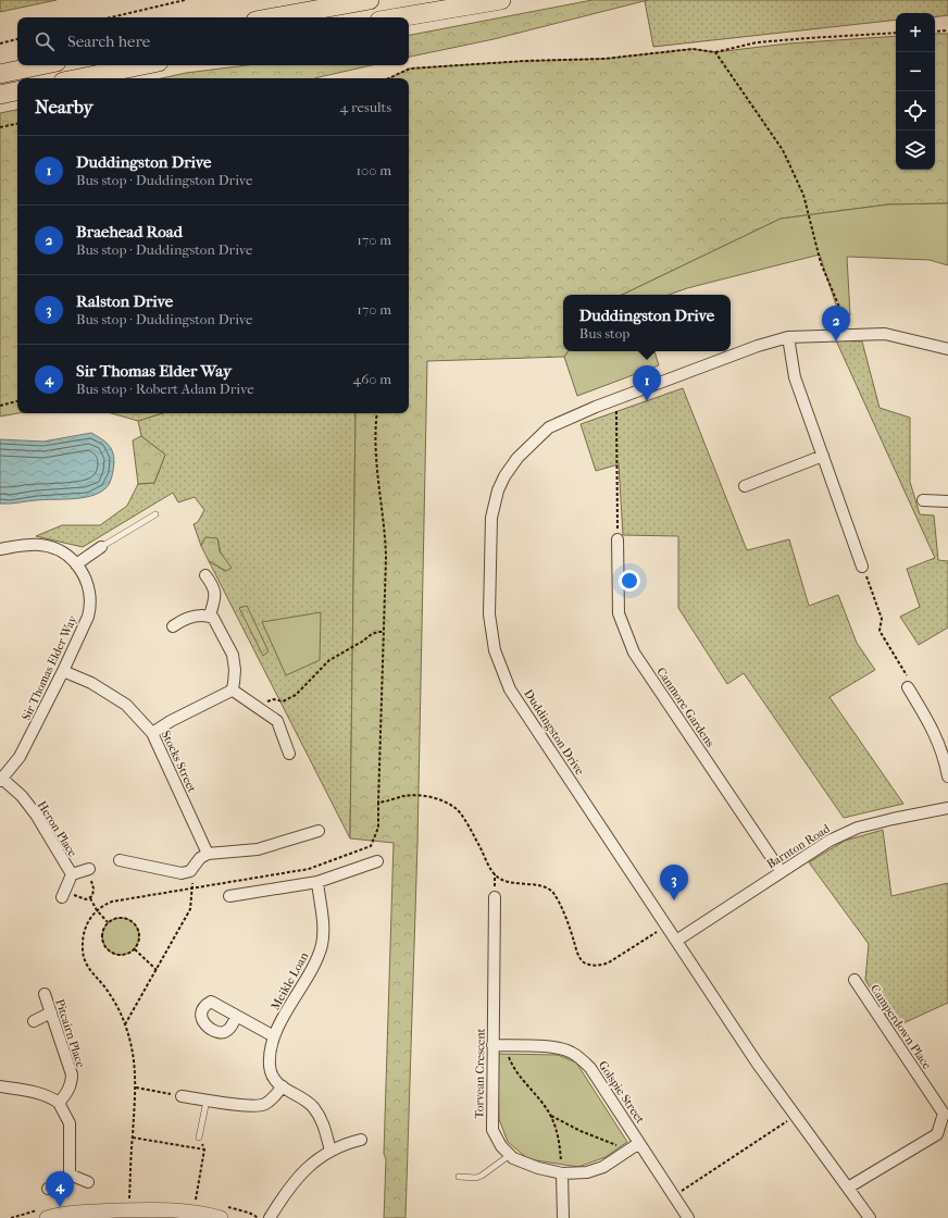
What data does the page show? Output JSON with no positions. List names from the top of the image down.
{
  "streets": {
    "street": [
      "Sir Thomas Elder Way",
      "Canmore Gardens",
      "Duddingston Drive",
      "Stocks Street",
      "Heron Place",
      "Barnton Road",
      "Meikle Loan",
      "Camperdown Place",
      "Pitcairn Place",
      "Torvean Crescent",
      "Golspie Street"
    ]
  },
  "crossings": [
    ["Sir Thomas Elder Way", "Stocks Street"],
    ["Sir Thomas Elder Way", "Heron Place"],
    ["Canmore Gardens", "Barnton Road"],
    ["Duddingston Drive", "Barnton Road"],
    ["Duddingston Drive", "Camperdown Place"],
    ["Torvean Crescent", "Golspie Street"]
  ],
  "page": {
    "map_buttons": ["+", "−"],
    "search": "Search here",
    "heading": ["Nearby", "4 results"],
    "list": [
      {
        "mark": "1",
        "name": "Duddingston Drive",
        "note": "Bus stop · Duddingston Drive",
        "value": "100 m"
      },
      {
        "mark": "2",
        "name": "Braehead Road",
        "note": "Bus stop · Duddingston Drive",
        "value": "170 m"
      },
      {
        "mark": "3",
        "name": "Ralston Drive",
        "note": "Bus stop · Duddingston Drive",
        "value": "170 m"
      },
      {
        "mark": "4",
        "name": "Sir Thomas Elder Way",
        "note": "Bus stop · Robert Adam Drive",
        "value": "460 m"
      }
    ],
    "popup": ["Duddingston Drive", "Bus stop"],
    "pins": [
      "2",
      "1",
      "3",
      "4"
    ]
  }
}
